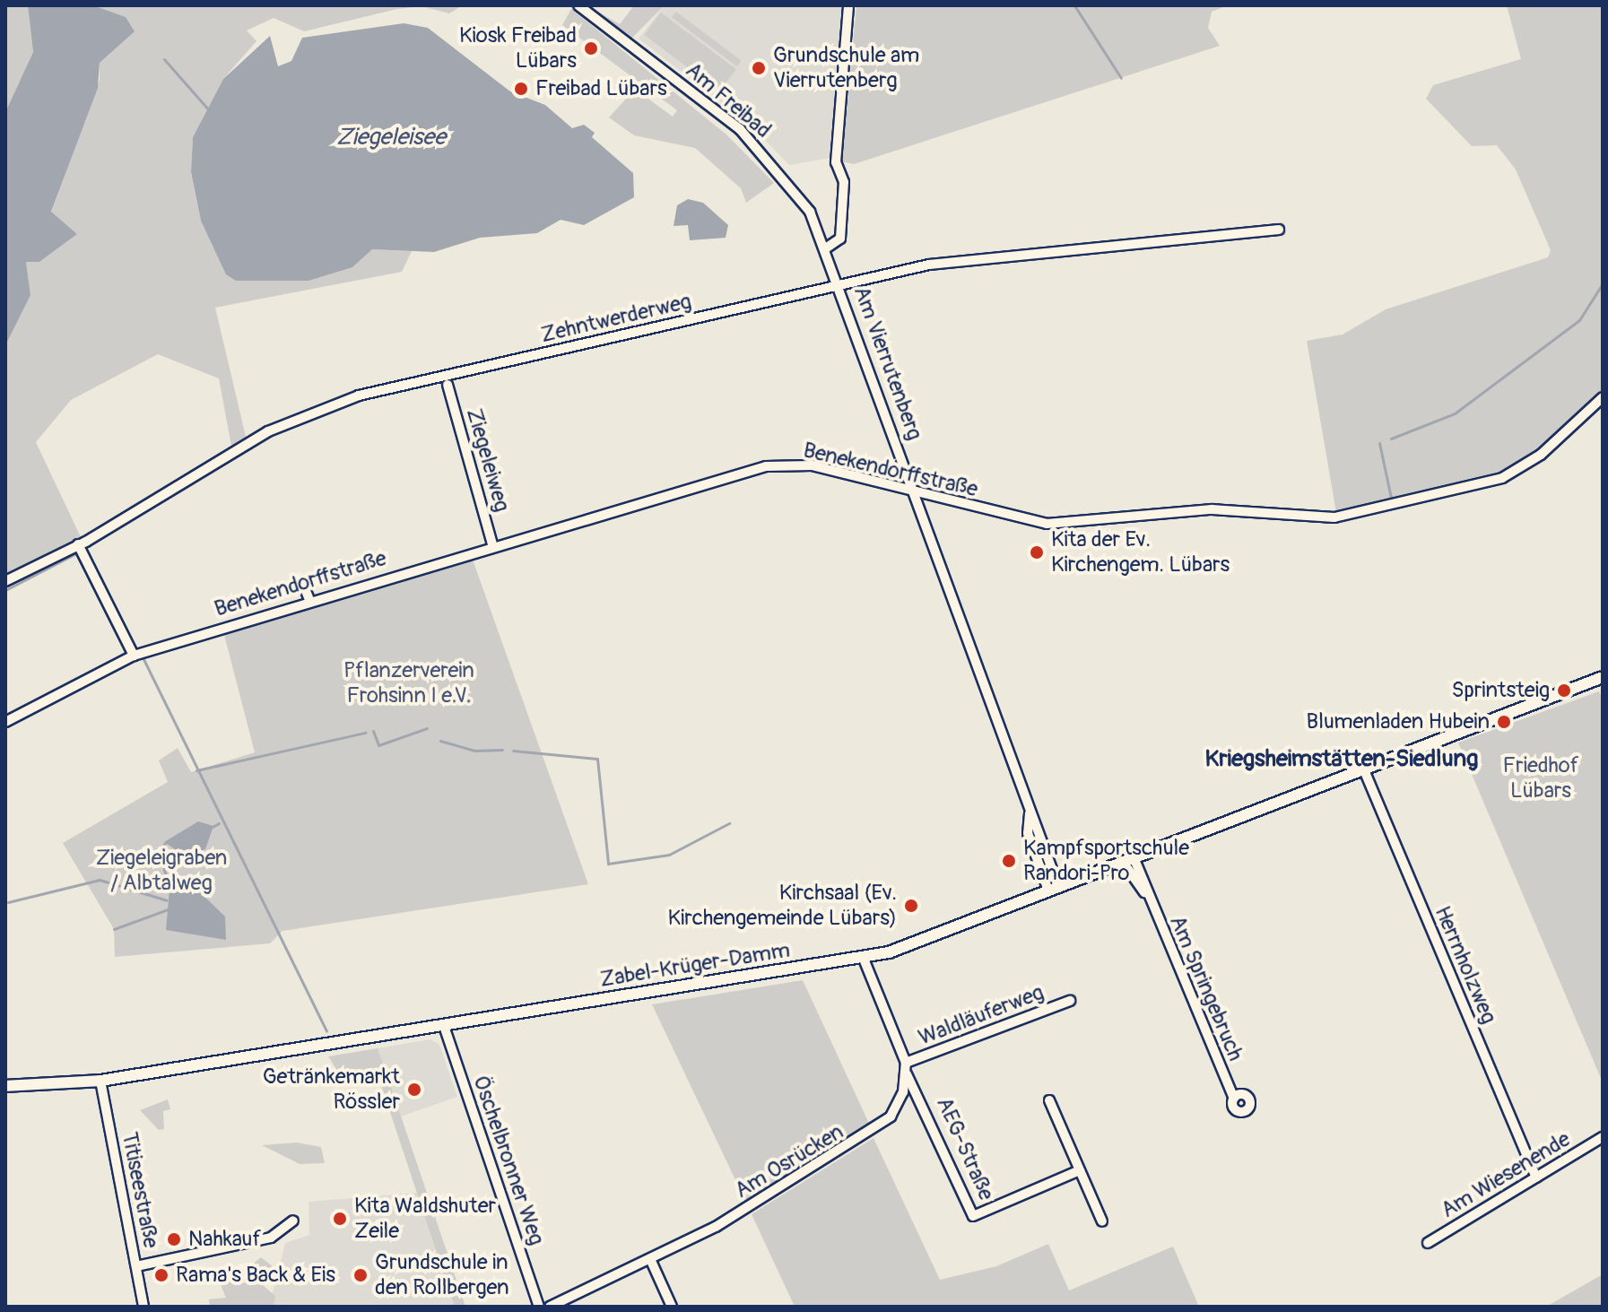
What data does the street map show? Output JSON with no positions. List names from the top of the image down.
{
  "streets": {
    "street": [
      "Am Freibad",
      "Zehntwerderweg",
      "Am Vierrutenberg",
      "Ziegeleiweg",
      "Benekendorffstraße",
      "Zabel-Krüger-Damm",
      "Herrnholzweg",
      "Am Springebruch",
      "Waldläuferweg",
      "AEG-Straße",
      "Öschelbronner Weg",
      "Am Osrücken",
      "Am Wiesenende",
      "Titiseestraße"
    ]
  },
  "crossings": [
    ["Am Freibad", "Am Vierrutenberg"],
    ["Zehntwerderweg", "Am Vierrutenberg"],
    ["Am Vierrutenberg", "Benekendorffstraße"],
    ["Am Vierrutenberg", "Zabel-Krüger-Damm"],
    ["Ziegeleiweg", "Benekendorffstraße"],
    ["Zabel-Krüger-Damm", "Herrnholzweg"],
    ["Zabel-Krüger-Damm", "Am Springebruch"],
    ["Zabel-Krüger-Damm", "Öschelbronner Weg"],
    ["Zabel-Krüger-Damm", "Am Osrücken"],
    ["Zabel-Krüger-Damm", "Titiseestraße"],
    ["Herrnholzweg", "Am Wiesenende"],
    ["Waldläuferweg", "Am Osrücken"],
    ["AEG-Straße", "Am Osrücken"]
  ],
  "districts": ["Kriegsheimstätten-Siedlung"],
  "water": ["Ziegeleisee"],
  "parks": ["Pflanzerverein Frohsinn I e.V.", "Friedhof Lübars", "Ziegeleigraben / Albtalweg"],
  "places": [
    "Kiosk Freibad Lübars",
    "Grundschule am Vierrutenberg",
    "Freibad Lübars",
    "Kita der Ev. Kirchengem. Lübars",
    "Sprintsteig",
    "Blumenladen Hubein",
    "Kampfsportschule Randori-Pro",
    "Kirchsaal (Ev. Kirchengemeinde Lübars)",
    "Getränkemarkt Rössler",
    "Kita Waldshuter Zeile",
    "Nahkauf",
    "Rama's Back & Eis",
    "Grundschule in den Rollbergen"
  ]
}
